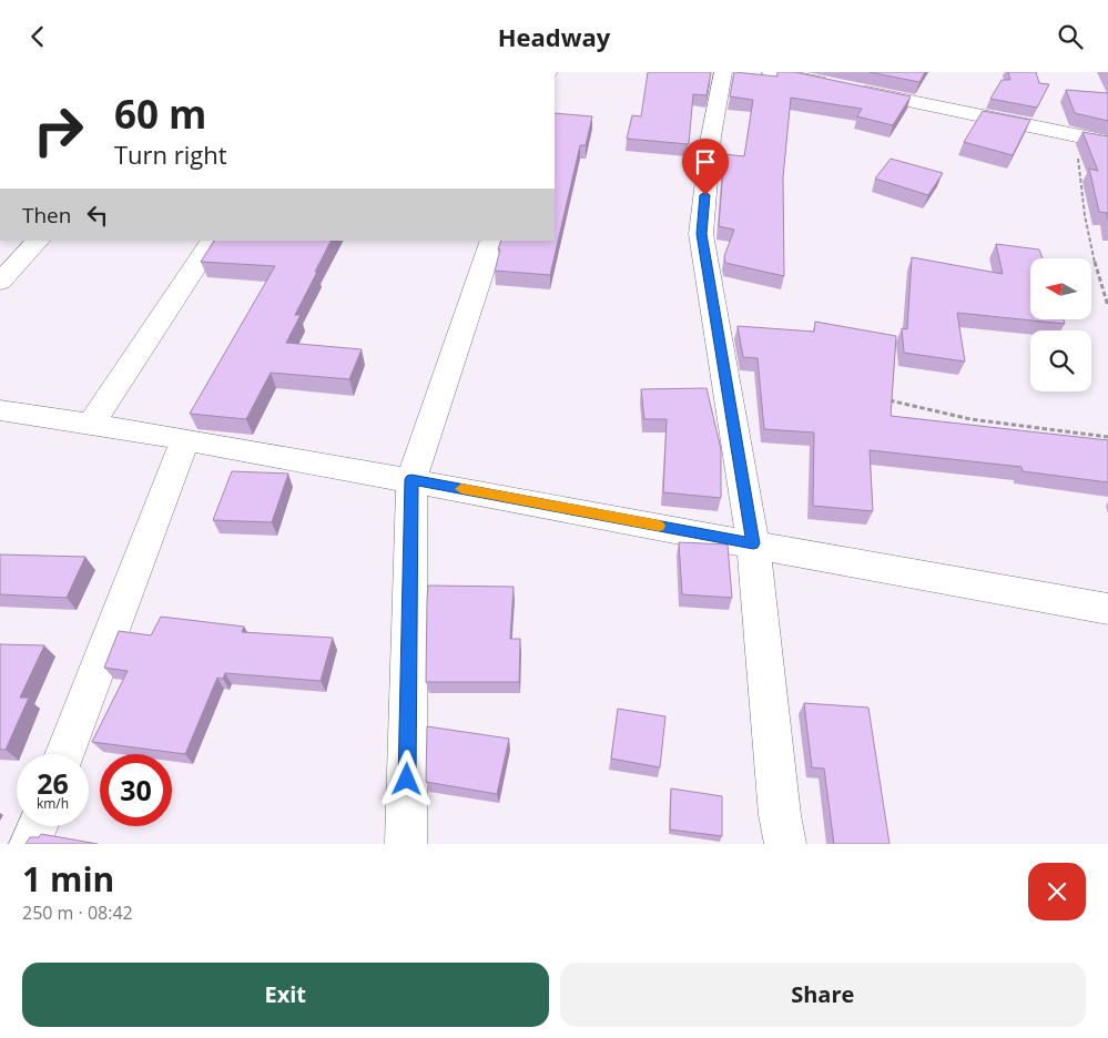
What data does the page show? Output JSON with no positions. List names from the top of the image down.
{
  "north": "left",
  "page": {
    "header": "Headway",
    "turn": ["60 m", "Turn right"],
    "then": "Then",
    "speed": "26 km/h",
    "limit": "30",
    "heading": ["1 min", "250 m · 08:42"],
    "buttons": ["Exit", "Share"]
  }
}
